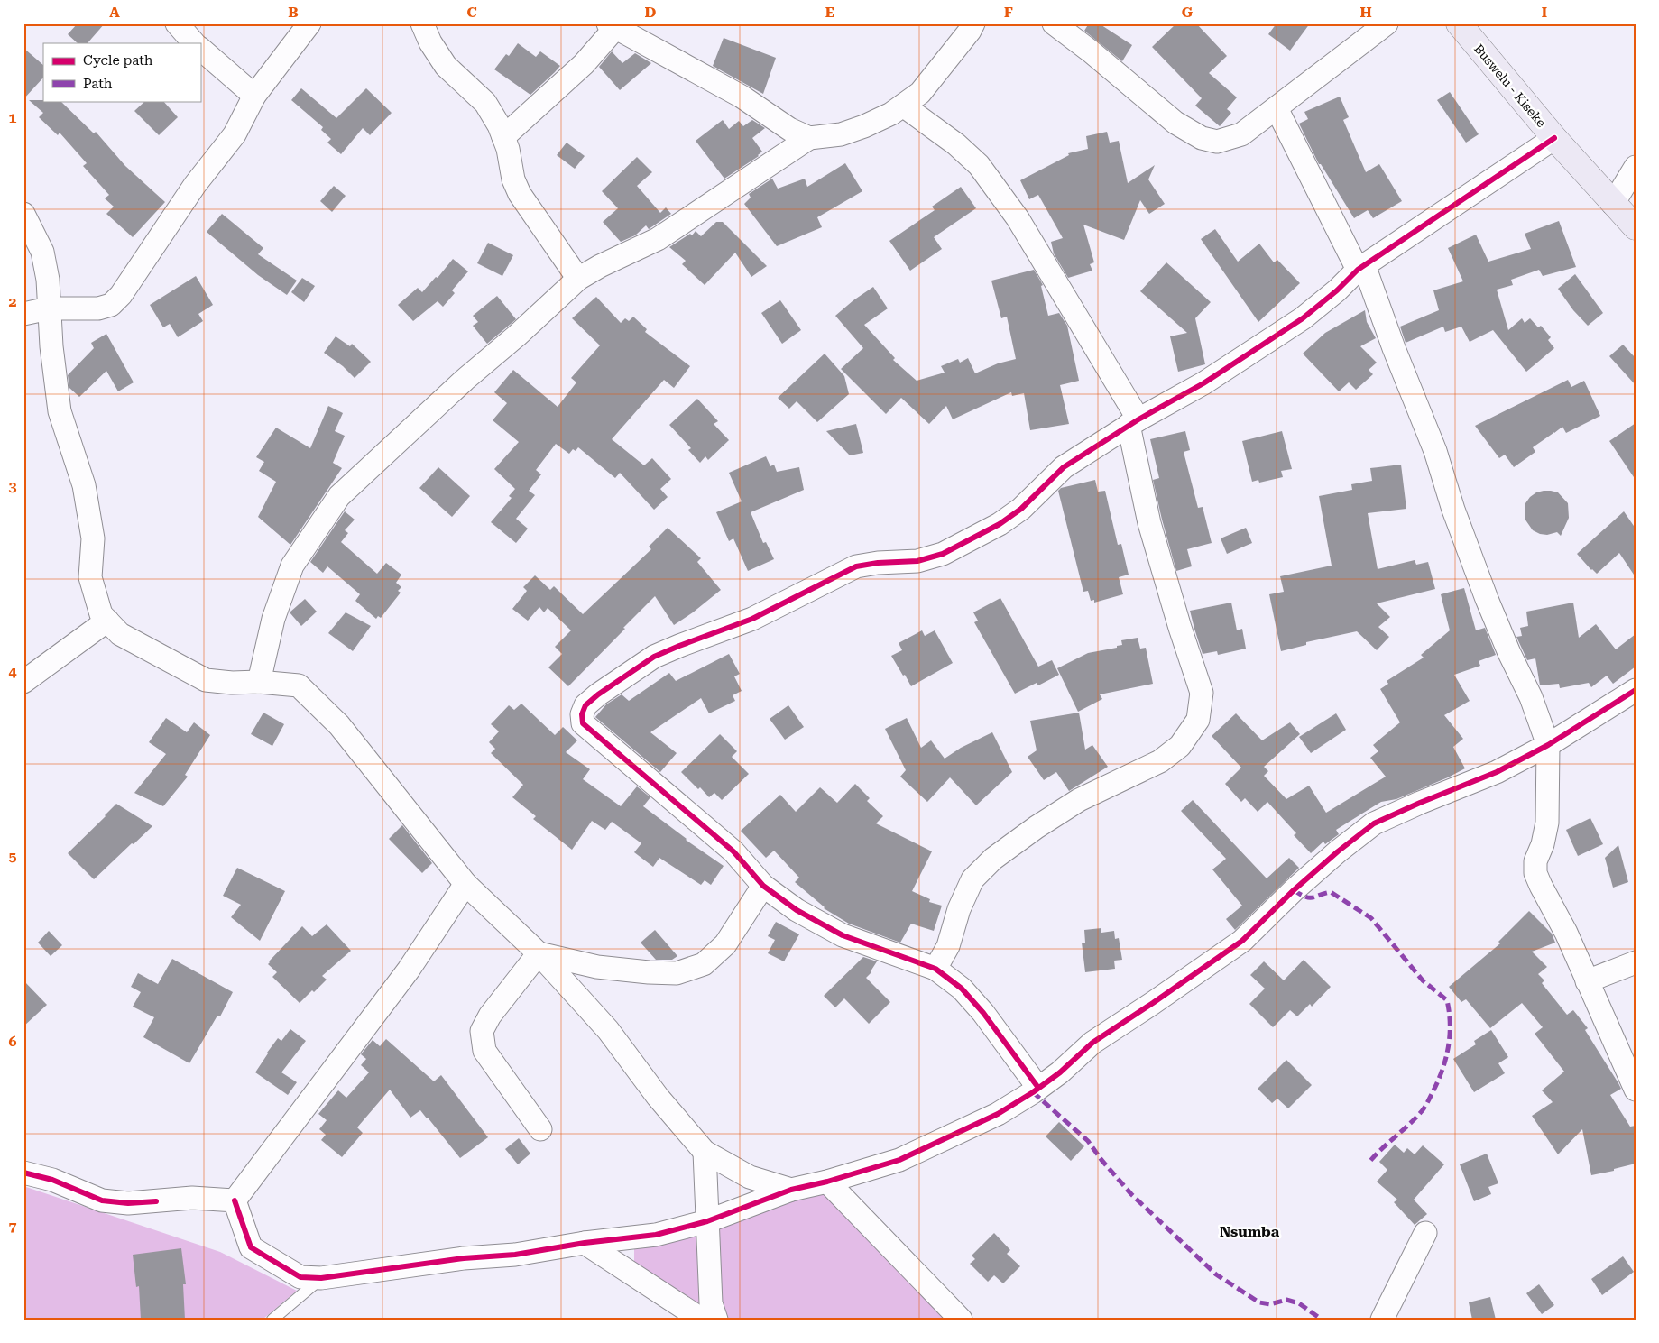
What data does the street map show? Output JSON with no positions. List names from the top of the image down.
{
  "streets": {
    "main road": ["Buswelu - Kiseke"]
  },
  "districts": ["Nsumba"],
  "legend": ["Cycle path", "Path"],
  "grid": {
    "columns": [
      "A",
      "B",
      "C",
      "D",
      "E",
      "F",
      "G",
      "H",
      "I"
    ],
    "rows": [
      "1",
      "2",
      "3",
      "4",
      "5",
      "6",
      "7"
    ]
  }
}
